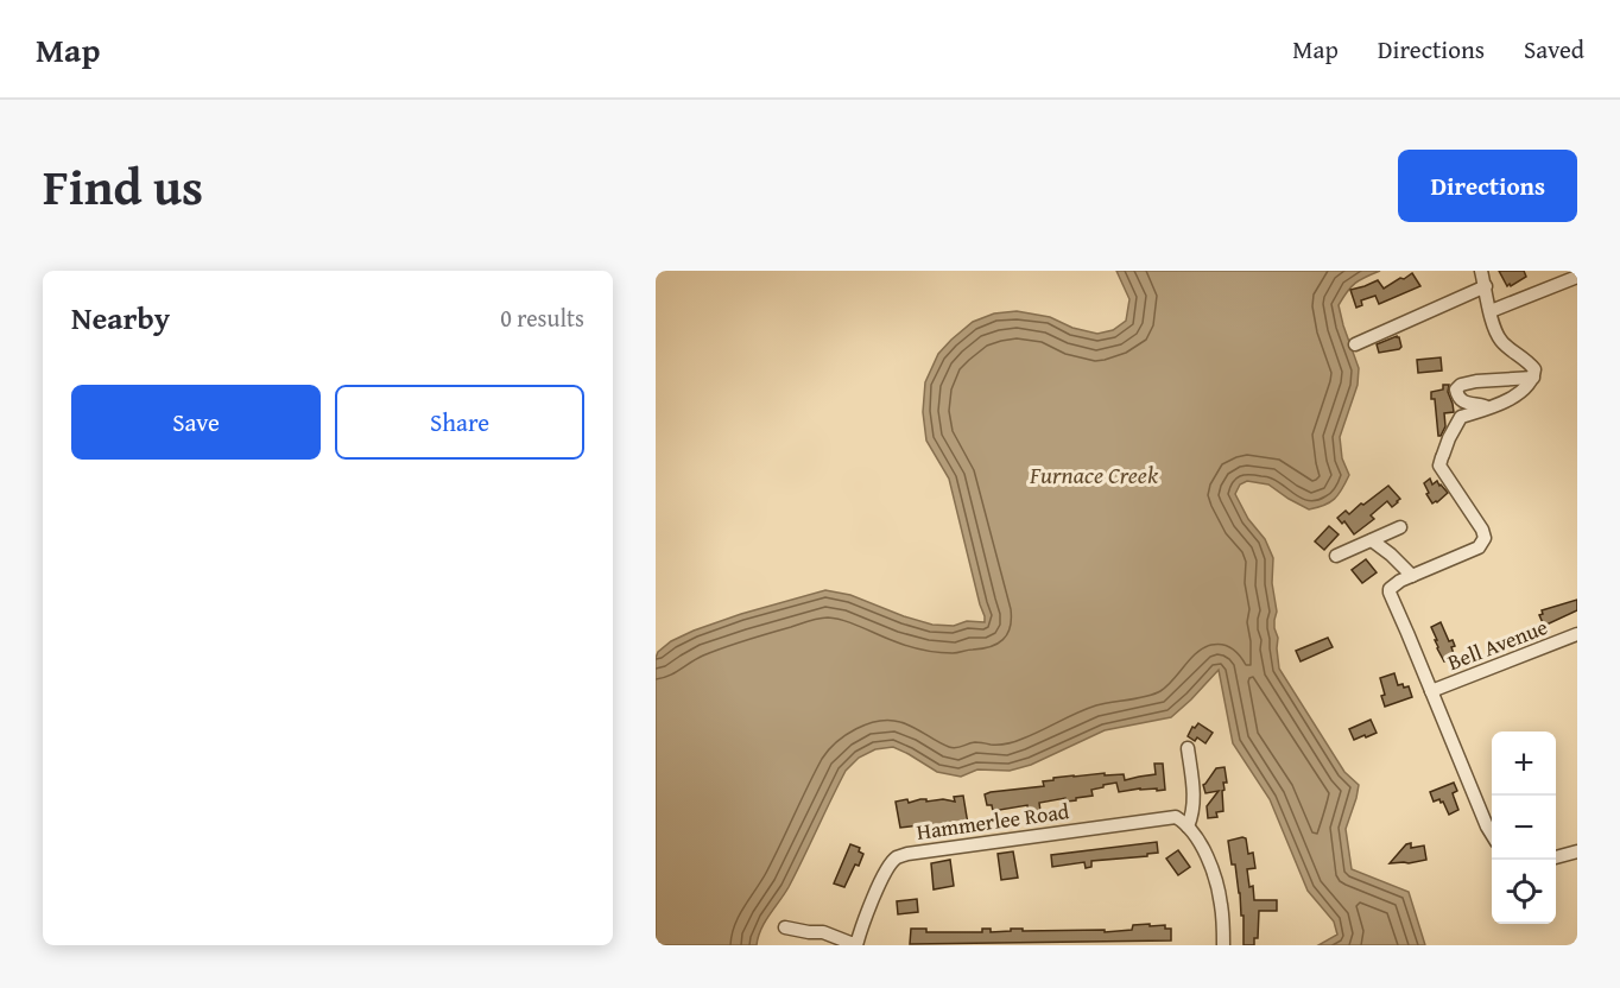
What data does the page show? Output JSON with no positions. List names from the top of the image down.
{
  "streets": {
    "street": ["Bell Avenue", "Hammerlee Road"]
  },
  "water": ["Furnace Creek"],
  "page": {
    "header": "Map",
    "nav": ["Map", "Directions", "Saved"],
    "title": "Find us",
    "buttons": [
      "Directions",
      ["Save", "Share"]
    ],
    "heading": ["Nearby", "0 results"],
    "map_buttons": ["+", "−"]
  }
}
